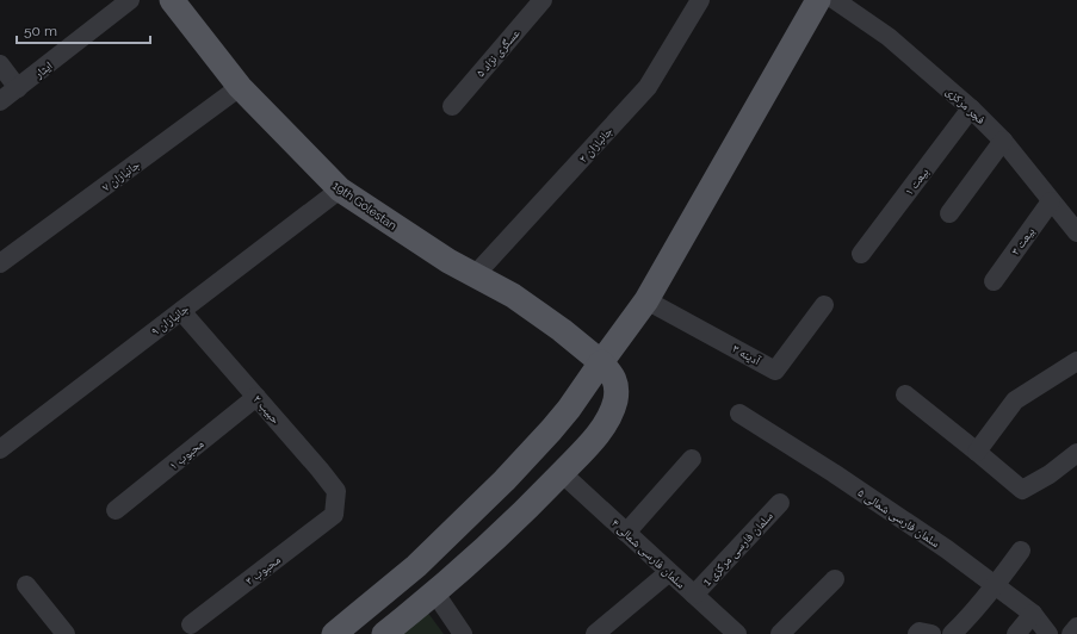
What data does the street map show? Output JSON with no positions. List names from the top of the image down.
{
  "streets": {
    "main road": ["19th Golestan"],
    "street": [
      "عسگری نژاد ۵",
      "ایثار",
      "فجر مرکزی",
      "جانبازان ۲",
      "جانبازان ۷",
      "بیعت ۱",
      "بیعت ۳",
      "جانبازان ۹",
      "آدینه ۳",
      "حبیب ۲",
      "محبوب ۱",
      "سلمان فارسی شمالی ۵",
      "سلمان فارسی مرکزی 1",
      "سلمان فارسی شمالی ۴",
      "محبوب ۳"
    ]
  },
  "crossings": [
    ["فجر مرکزی", "بیعت ۱"],
    ["فجر مرکزی", "بیعت ۳"],
    ["جانبازان ۲", "19th Golestan"],
    ["جانبازان ۷", "19th Golestan"],
    ["19th Golestan", "جانبازان ۹"],
    ["19th Golestan", "سلمان فارسی شمالی ۴"],
    ["جانبازان ۹", "حبیب ۲"],
    ["حبیب ۲", "محبوب ۱"],
    ["حبیب ۲", "محبوب ۳"],
    ["سلمان فارسی مرکزی 1", "سلمان فارسی شمالی ۴"]
  ],
  "scale_bar": "50 m"
}
